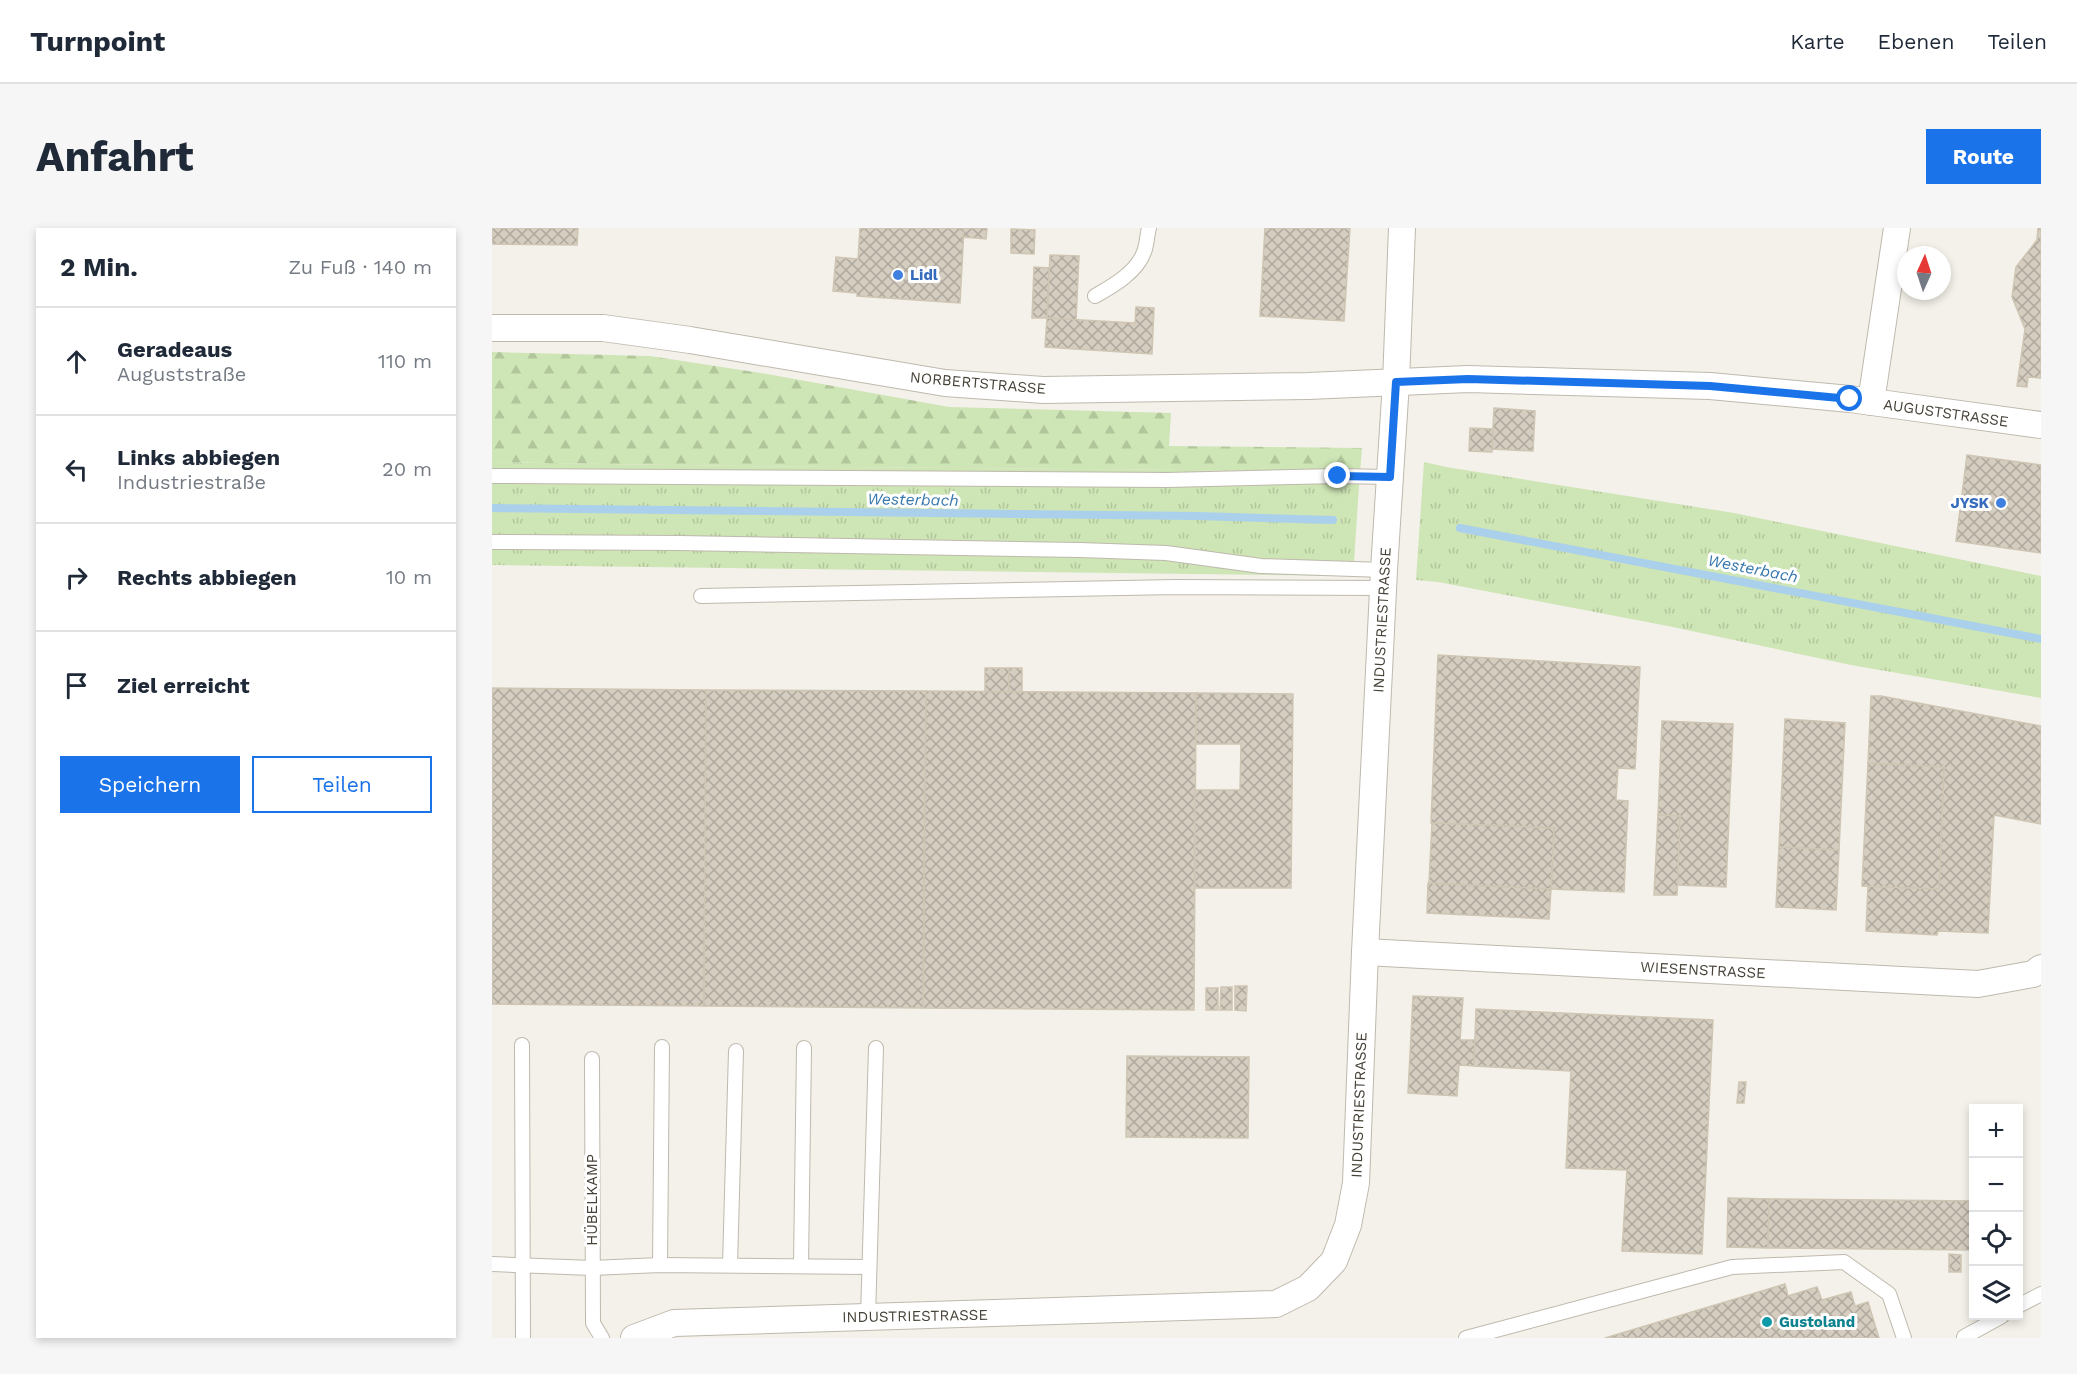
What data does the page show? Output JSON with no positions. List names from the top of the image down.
{
  "streets": {
    "street": [
      "NORBERTSTRASSE",
      "AUGUSTSTRASSE",
      "INDUSTRIESTRASSE",
      "WIESENSTRASSE"
    ],
    "lane": ["HÜBELKAMP"]
  },
  "crossings": [
    ["NORBERTSTRASSE", "AUGUSTSTRASSE"],
    ["NORBERTSTRASSE", "INDUSTRIESTRASSE"],
    ["AUGUSTSTRASSE", "INDUSTRIESTRASSE"],
    ["INDUSTRIESTRASSE", "WIESENSTRASSE"]
  ],
  "water": ["Westerbach"],
  "places": ["Lidl", "JYSK", "Gustoland"],
  "north": "top",
  "page": {
    "header": "Turnpoint",
    "nav": ["Karte", "Ebenen", "Teilen"],
    "buttons": [
      "Route",
      ["Speichern", "Teilen"]
    ],
    "title": "Anfahrt",
    "heading": ["2 Min.", "Zu Fuß · 140 m"],
    "list": [
      ["Geradeaus", "Auguststraße", "110 m"],
      ["Links abbiegen", "Industriestraße", "20 m"],
      ["Rechts abbiegen", "10 m"],
      "Ziel erreicht"
    ],
    "map_buttons": ["+", "−"]
  }
}
